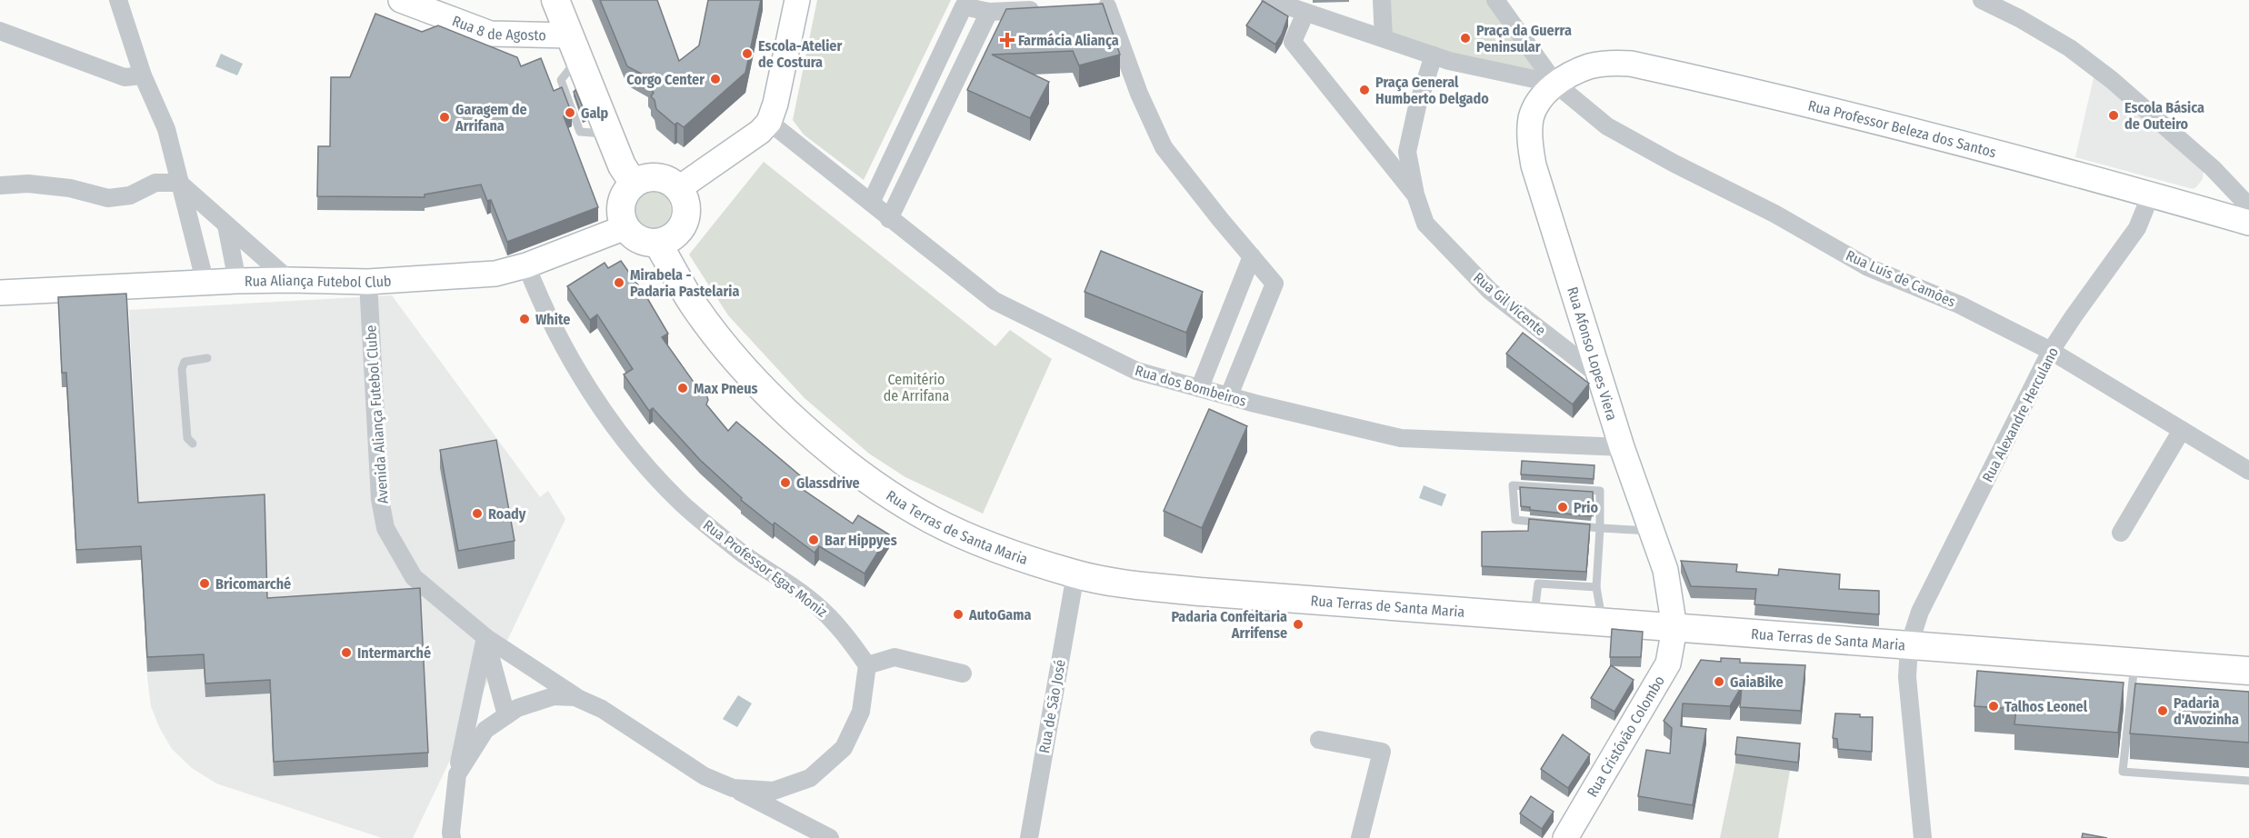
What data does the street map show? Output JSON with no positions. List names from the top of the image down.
{
  "streets": {
    "main road": ["Rua Terras de Santa Maria"],
    "street": [
      "Rua 8 de Agosto",
      "Rua Professor Beleza dos Santos",
      "Rua Luís de Camões",
      "Rua Aliança Futebol Club",
      "Rua Gil Vicente",
      "Rua Afonso Lopes Viera",
      "Rua dos Bombeiros",
      "Avenida Aliança Futebol Clube",
      "Rua Alexandre Herculano",
      "Rua Professor Egas Moniz",
      "Rua de São José",
      "Rua Cristóvão Colombo"
    ]
  },
  "crossings": [
    ["Rua Professor Beleza dos Santos", "Rua Luís de Camões"],
    ["Rua Professor Beleza dos Santos", "Rua Afonso Lopes Viera"],
    ["Rua Professor Beleza dos Santos", "Rua Alexandre Herculano"],
    ["Rua Luís de Camões", "Rua Afonso Lopes Viera"],
    ["Rua Luís de Camões", "Rua Alexandre Herculano"],
    ["Rua Aliança Futebol Club", "Avenida Aliança Futebol Clube"],
    ["Rua Aliança Futebol Club", "Rua Terras de Santa Maria"],
    ["Rua Aliança Futebol Club", "Rua Professor Egas Moniz"],
    ["Rua Gil Vicente", "Rua Afonso Lopes Viera"],
    ["Rua Afonso Lopes Viera", "Rua dos Bombeiros"],
    ["Rua Afonso Lopes Viera", "Rua Terras de Santa Maria"],
    ["Rua Afonso Lopes Viera", "Rua Cristóvão Colombo"],
    ["Rua Alexandre Herculano", "Rua Terras de Santa Maria"],
    ["Rua Terras de Santa Maria", "Rua de São José"],
    ["Rua Terras de Santa Maria", "Rua Cristóvão Colombo"]
  ],
  "parks": ["Cemitério de Arrifana"],
  "places": {
    "other": [
      "Praça da Guerra Peninsular",
      "Escola-Atelier de Costura",
      "Corgo Center",
      "Praça General Humberto Delgado",
      "Galp",
      "Escola Básica de Outeiro",
      "Garagem de Arrifana",
      "Mirabela - Padaria Pastelaria",
      "White",
      "Max Pneus",
      "Glassdrive",
      "Prio",
      "Roady",
      "Bar Hippyes",
      "Bricomarché",
      "AutoGama",
      "Padaria Confeitaria Arrifense",
      "Intermarché",
      "GaiaBike",
      "Talhos Leonel",
      "Padaria d'Avozinha"
    ],
    "health": ["Farmácia Aliança"]
  }
}
